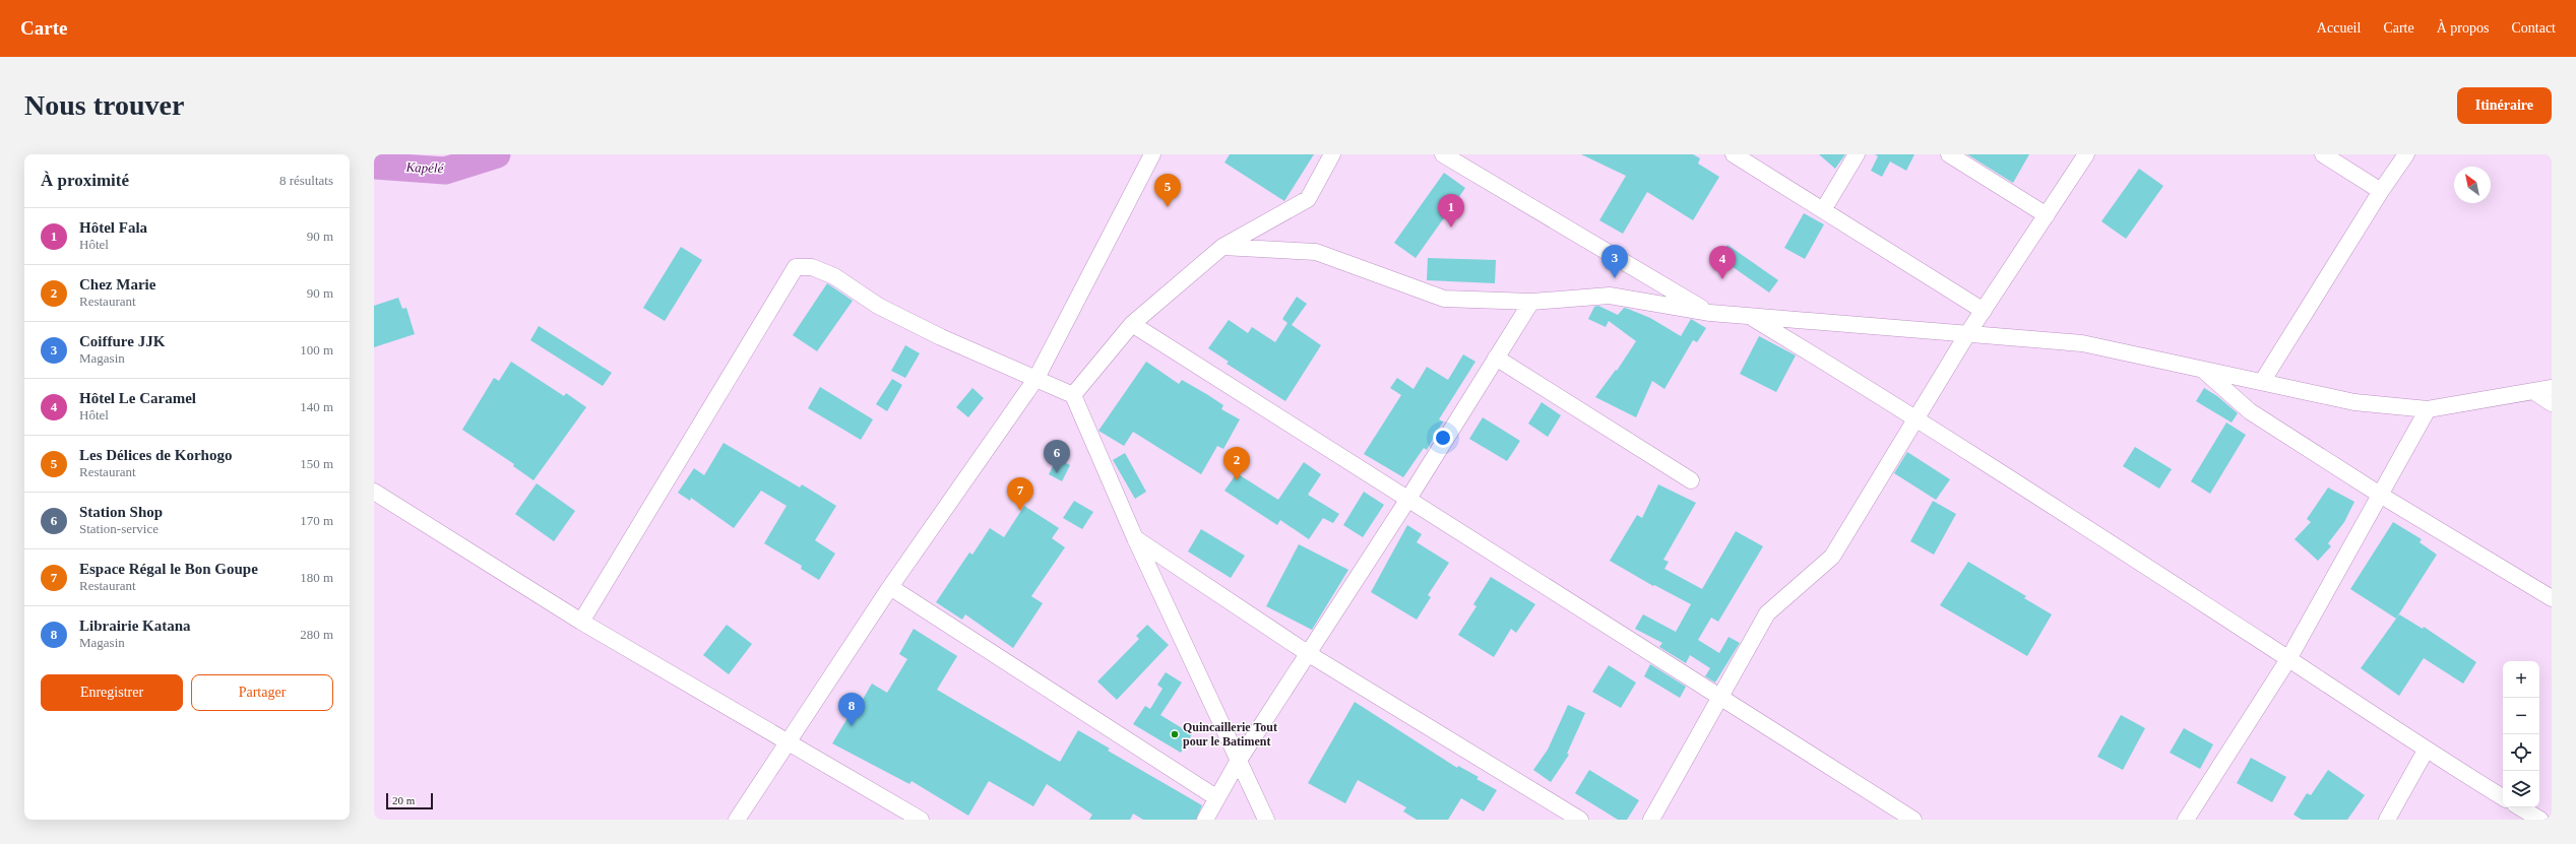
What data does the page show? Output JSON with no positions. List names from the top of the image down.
{
  "water": ["Kapélé"],
  "places": ["Quincaillerie Tout pour le Batiment"],
  "scale_bar": "20 m",
  "north": "top left",
  "page": {
    "header": "Carte",
    "nav": [
      "Accueil",
      "Carte",
      "À propos",
      "Contact"
    ],
    "buttons": [
      "Itinéraire",
      ["Enregistrer", "Partager"]
    ],
    "title": "Nous trouver",
    "heading": ["À proximité", "8 résultats"],
    "pins": [
      "5",
      "1",
      "3",
      "4",
      "6",
      "2",
      "7",
      "8"
    ],
    "list": [
      {
        "mark": "1",
        "name": "Hôtel Fala",
        "note": "Hôtel",
        "value": "90 m"
      },
      {
        "mark": "2",
        "name": "Chez Marie",
        "note": "Restaurant",
        "value": "90 m"
      },
      {
        "mark": "3",
        "name": "Coiffure JJK",
        "note": "Magasin",
        "value": "100 m"
      },
      {
        "mark": "4",
        "name": "Hôtel Le Caramel",
        "note": "Hôtel",
        "value": "140 m"
      },
      {
        "mark": "5",
        "name": "Les Délices de Korhogo",
        "note": "Restaurant",
        "value": "150 m"
      },
      {
        "mark": "6",
        "name": "Station Shop",
        "note": "Station-service",
        "value": "170 m"
      },
      {
        "mark": "7",
        "name": "Espace Régal le Bon Goupe",
        "note": "Restaurant",
        "value": "180 m"
      },
      {
        "mark": "8",
        "name": "Librairie Katana",
        "note": "Magasin",
        "value": "280 m"
      }
    ],
    "map_buttons": ["+", "−"],
    "scale": "20 m"
  }
}
